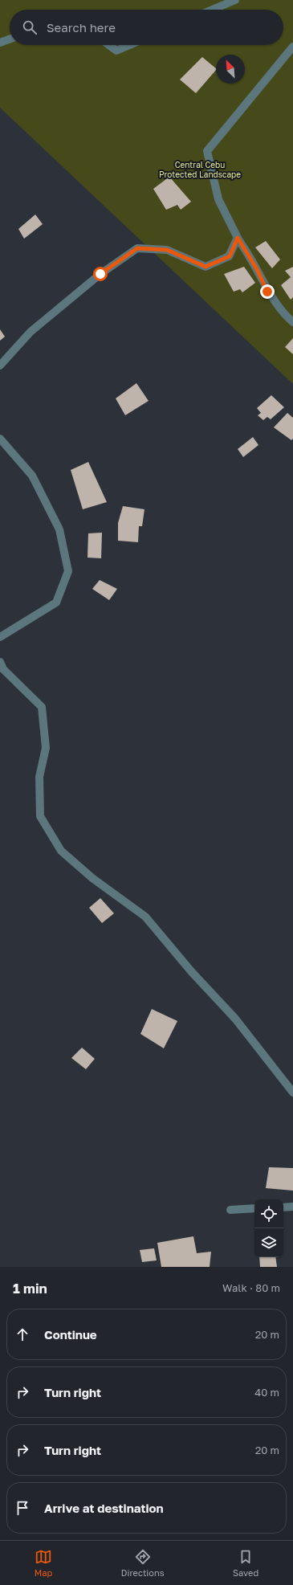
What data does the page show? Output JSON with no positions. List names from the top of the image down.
{
  "parks": ["Central Cebu Protected Landscape"],
  "north": "top left",
  "page": {
    "search": "Search here",
    "heading": ["1 min", "Walk · 80 m"],
    "list": [
      ["Continue", "20 m"],
      ["Turn right", "40 m"],
      ["Turn right", "20 m"],
      "Arrive at destination"
    ],
    "nav": ["Map", "Directions", "Saved"]
  }
}
